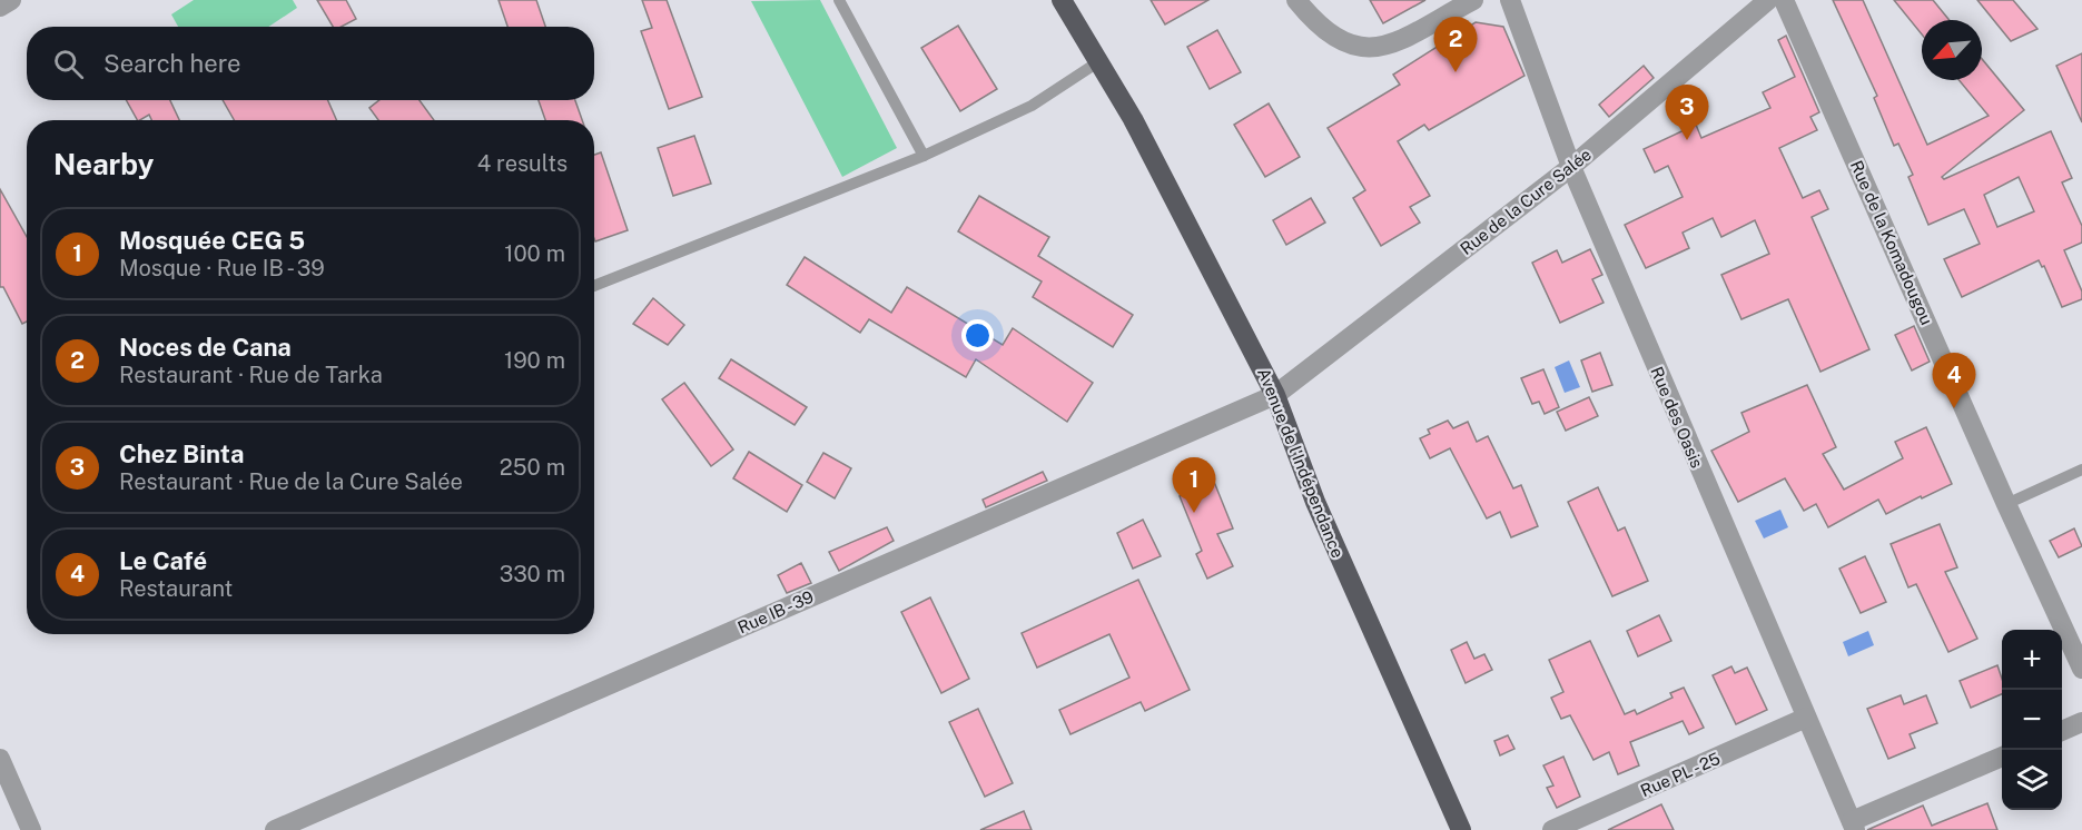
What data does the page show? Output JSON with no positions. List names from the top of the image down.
{
  "streets": {
    "highway": ["Avenue de l'Indépendance"],
    "street": [
      "Rue de la Cure Salée",
      "Rue de la Komadougou",
      "Rue des Oasis",
      "Rue IB - 39",
      "Rue PL - 25"
    ]
  },
  "crossings": [
    ["Rue de la Cure Salée", "Rue des Oasis"],
    ["Rue de la Cure Salée", "Avenue de l'Indépendance"],
    ["Rue de la Cure Salée", "Rue IB - 39"],
    ["Rue des Oasis", "Rue PL - 25"],
    ["Avenue de l'Indépendance", "Rue IB - 39"]
  ],
  "north": "bottom left",
  "page": {
    "pins": [
      "2",
      "3",
      "4",
      "1"
    ],
    "search": "Search here",
    "heading": ["Nearby", "4 results"],
    "list": [
      {
        "mark": "1",
        "name": "Mosquée CEG 5",
        "note": "Mosque · Rue IB - 39",
        "value": "100 m"
      },
      {
        "mark": "2",
        "name": "Noces de Cana",
        "note": "Restaurant · Rue de Tarka",
        "value": "190 m"
      },
      {
        "mark": "3",
        "name": "Chez Binta",
        "note": "Restaurant · Rue de la Cure Salée",
        "value": "250 m"
      },
      {
        "mark": "4",
        "name": "Le Café",
        "note": "Restaurant",
        "value": "330 m"
      }
    ],
    "map_buttons": ["+", "−"]
  }
}
